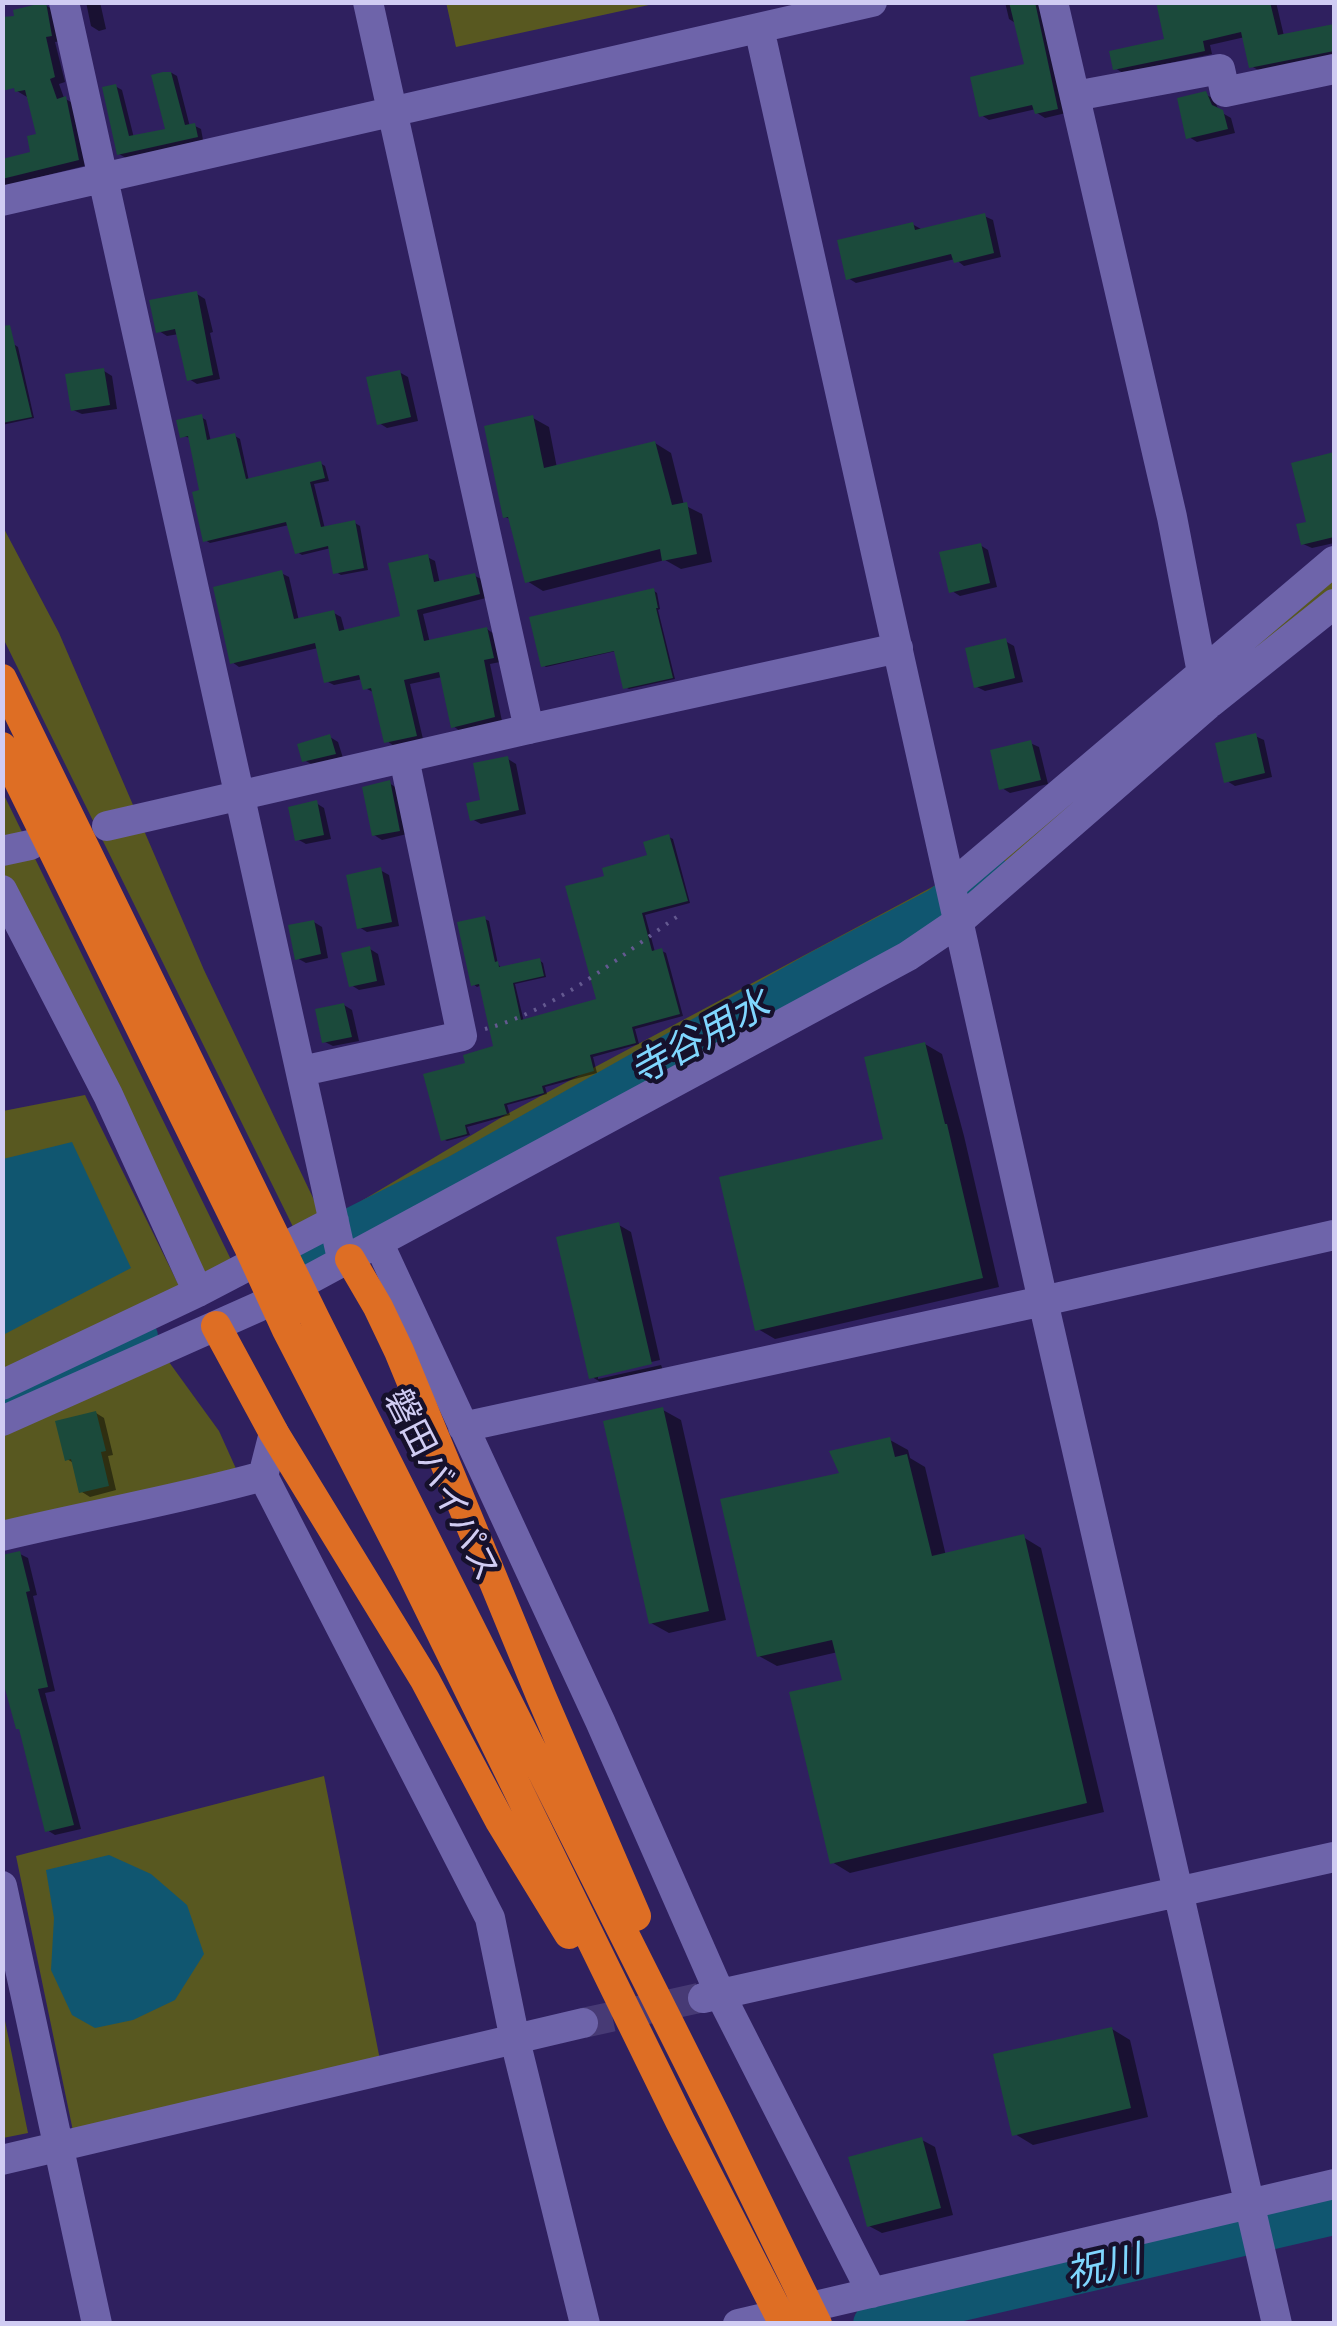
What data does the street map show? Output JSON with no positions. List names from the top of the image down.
{
  "streets": {
    "highway": ["磐田バイパス"]
  },
  "water": ["寺谷用水", "祝川"]
}
